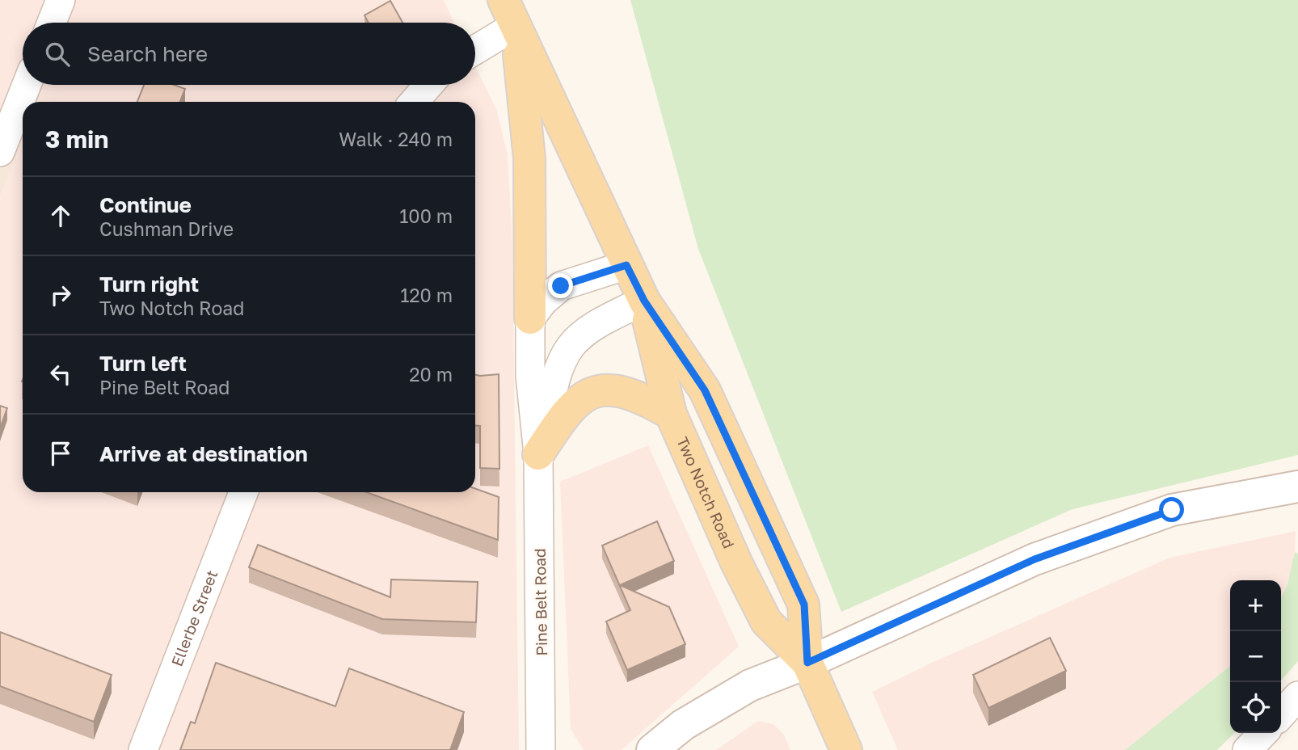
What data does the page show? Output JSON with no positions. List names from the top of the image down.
{
  "streets": {
    "main road": ["Two Notch Road"],
    "street": ["Pine Belt Road", "Ellerbe Street"]
  },
  "crossings": [
    ["Two Notch Road", "Pine Belt Road"]
  ],
  "page": {
    "search": "Search here",
    "heading": ["3 min", "Walk · 240 m"],
    "list": [
      ["Continue", "Cushman Drive", "100 m"],
      ["Turn right", "Two Notch Road", "120 m"],
      ["Turn left", "Pine Belt Road", "20 m"],
      "Arrive at destination"
    ],
    "map_buttons": ["+", "−"]
  }
}
